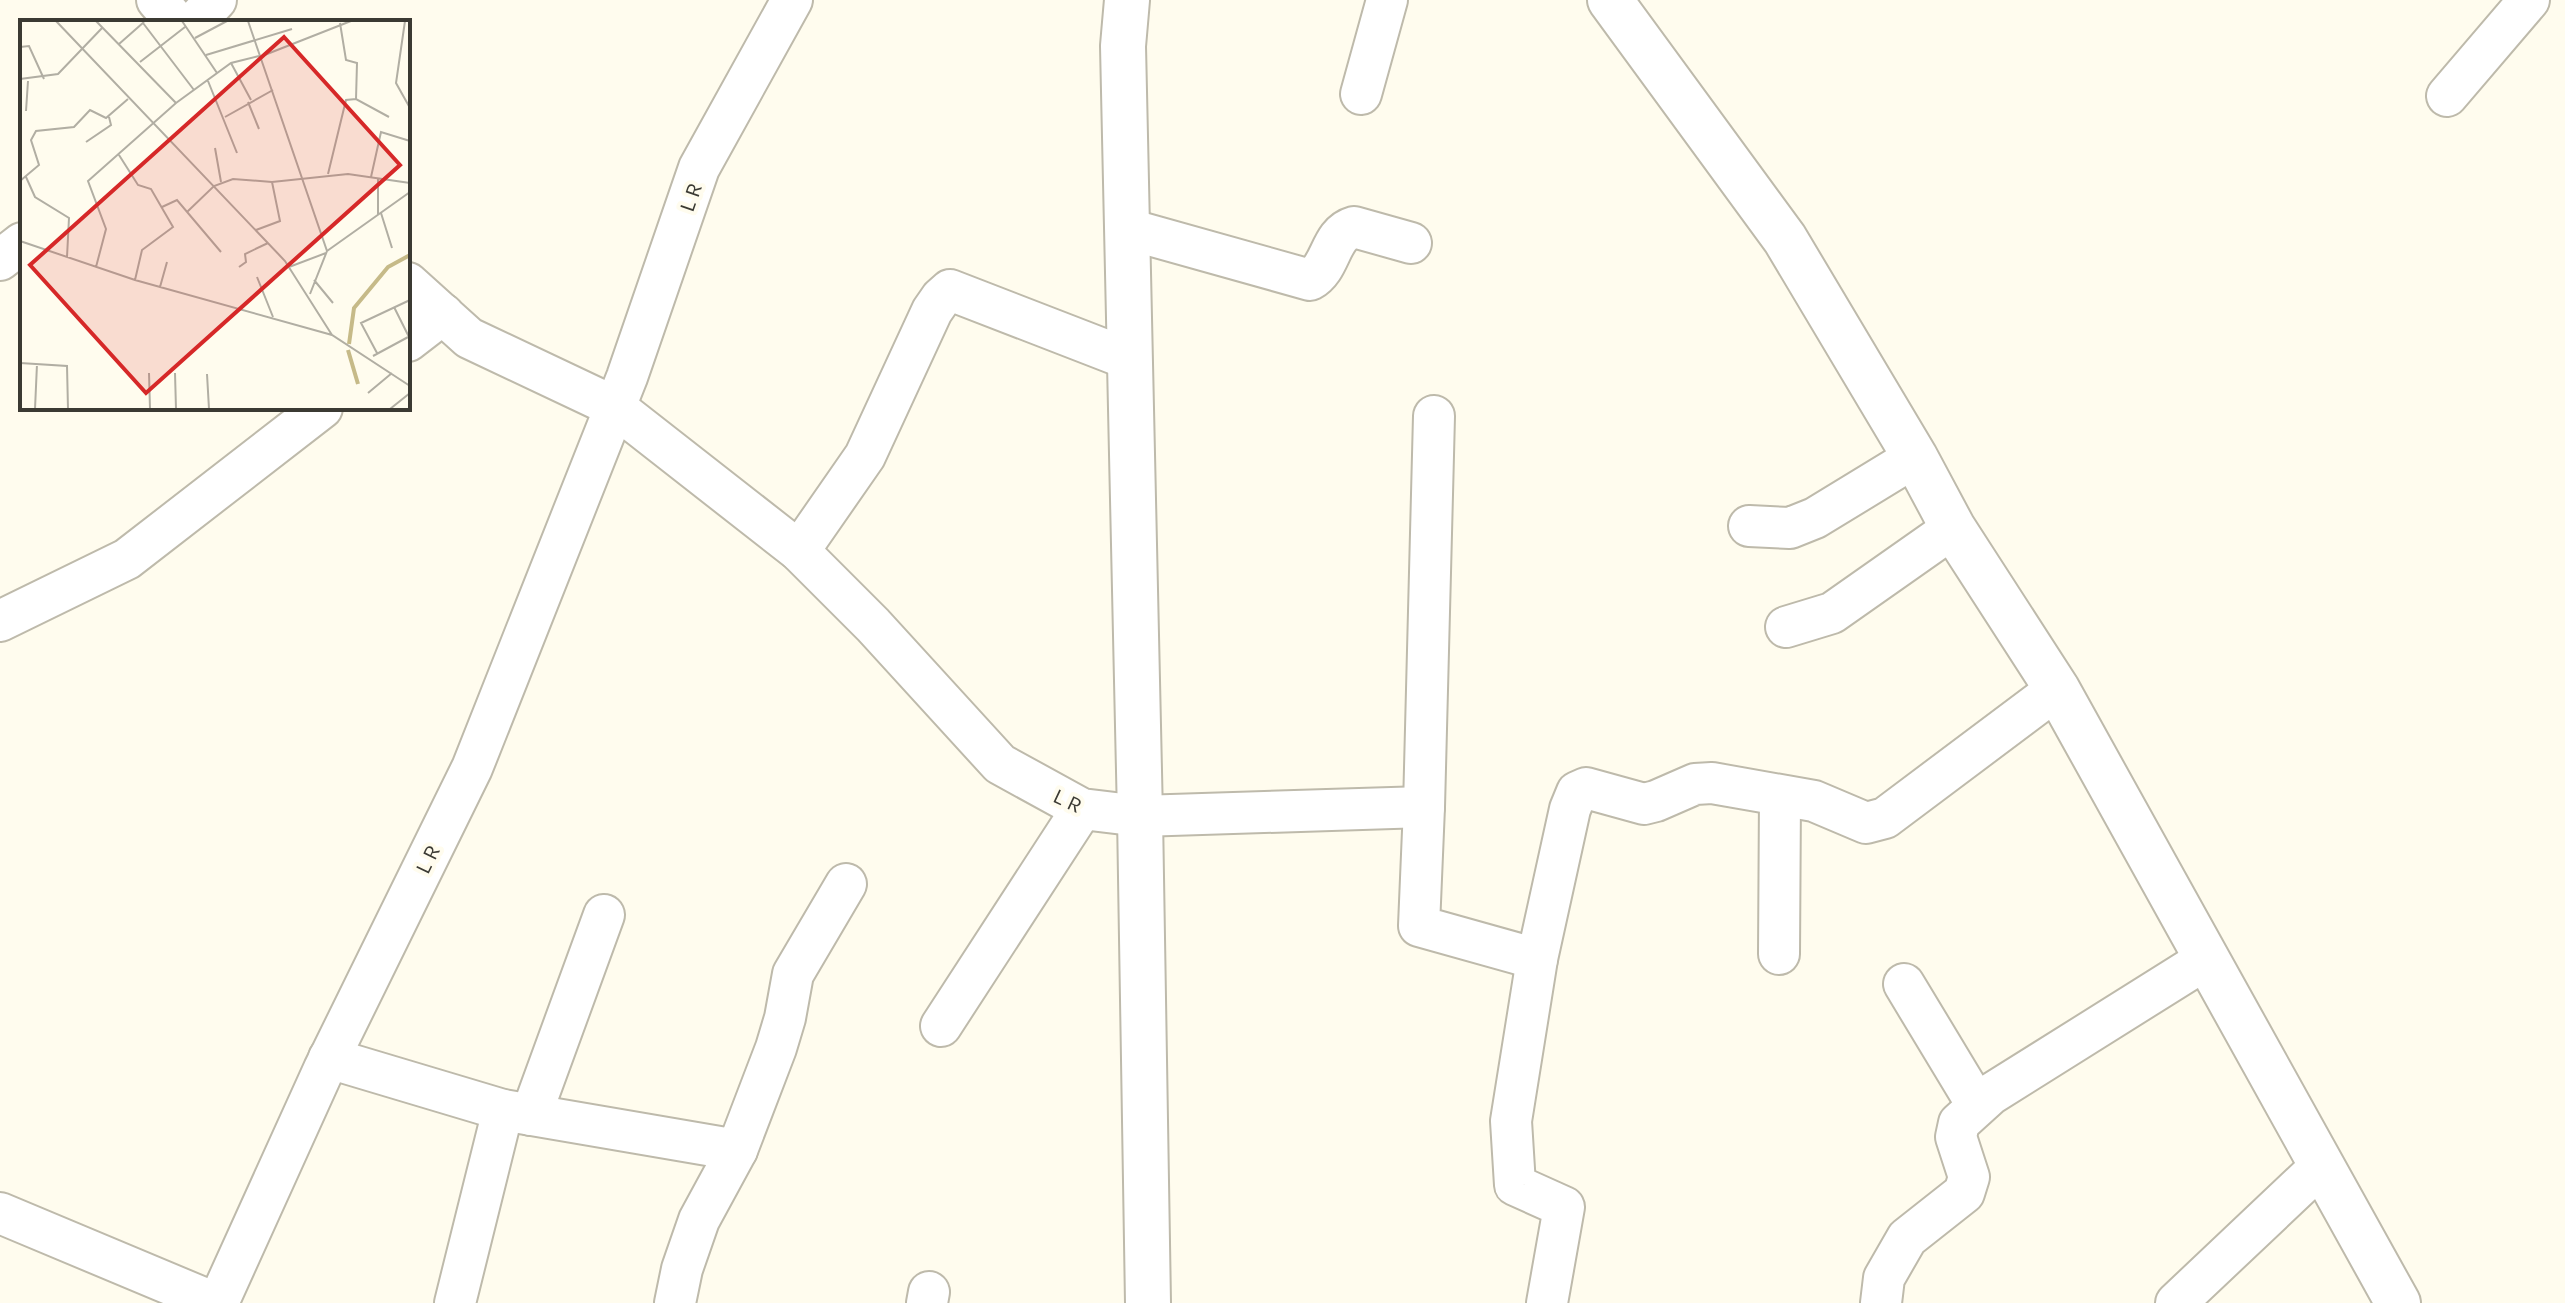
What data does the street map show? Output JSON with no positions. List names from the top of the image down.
{
  "streets": {
    "street": ["L R"]
  }
}
